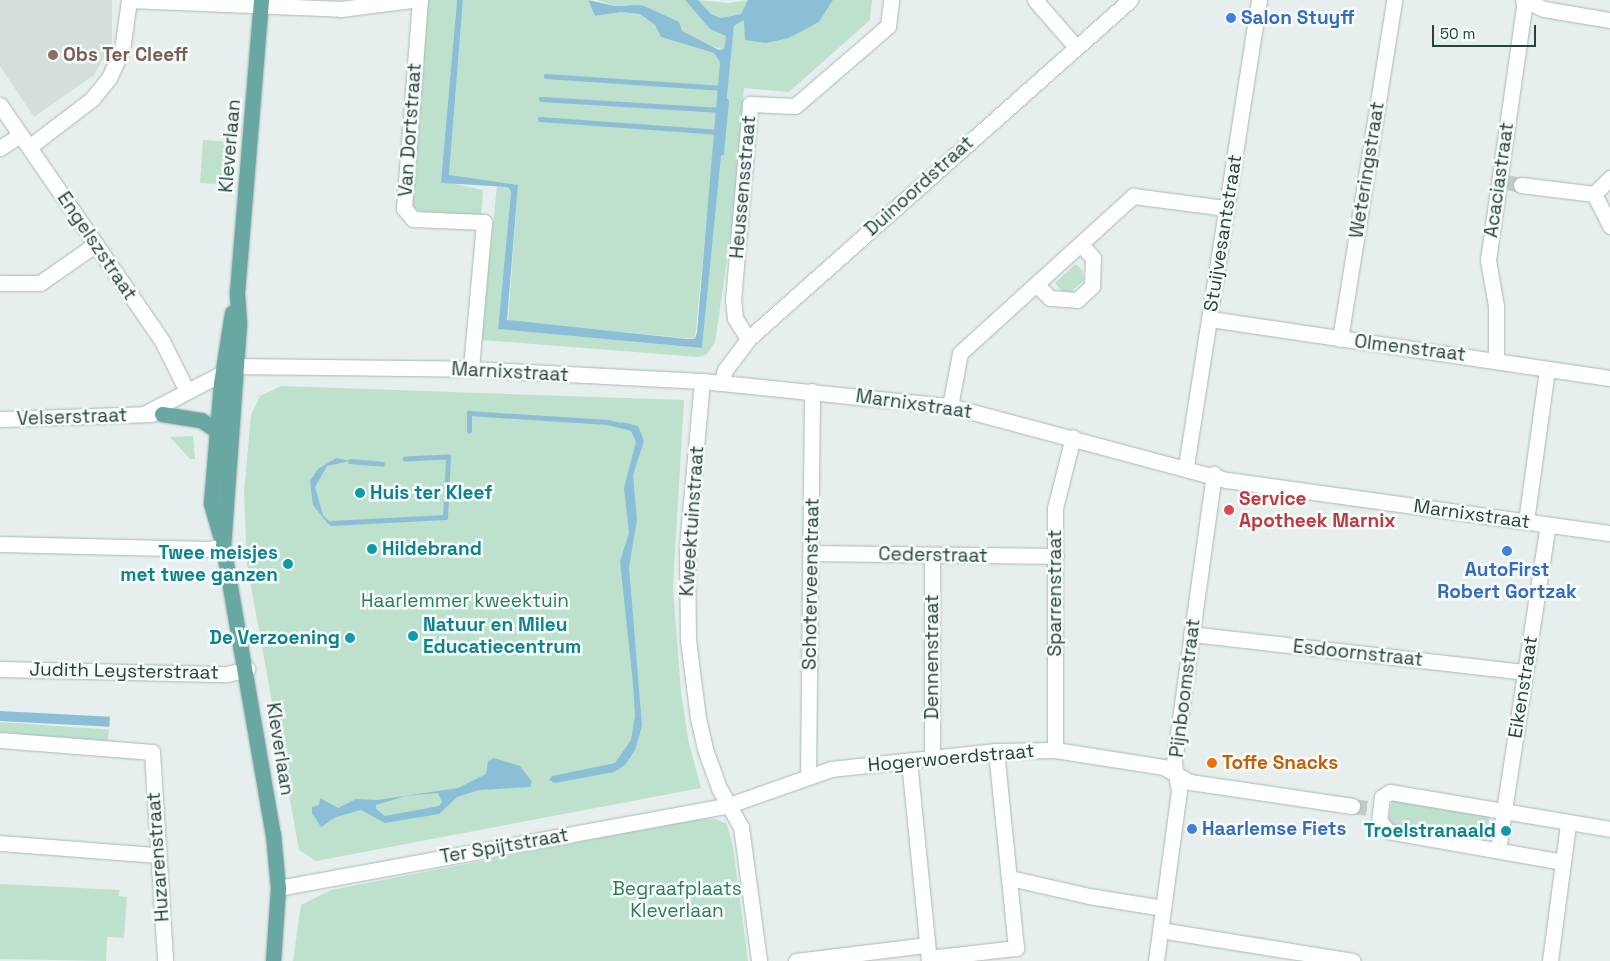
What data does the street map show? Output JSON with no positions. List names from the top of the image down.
{
  "streets": {
    "main road": ["Kleverlaan"],
    "street": [
      "Van Dortstraat",
      "Weteringstraat",
      "Acaciastraat",
      "Duinoordstraat",
      "Heussensstraat",
      "Stuijvesantstraat",
      "Engelszstraat",
      "Olmenstraat",
      "Marnixstraat",
      "Velserstraat",
      "Kweektuinstraat",
      "Cederstraat",
      "Schoterveenstraat",
      "Sparrenstraat",
      "Esdoornstraat",
      "Dennenstraat",
      "Judith Leysterstraat",
      "Eikenstraat",
      "Pijnboomstraat",
      "Hogerwoerdstraat",
      "Ter Spijtstraat",
      "Huzarenstraat"
    ]
  },
  "crossings": [
    ["Van Dortstraat", "Marnixstraat"],
    ["Kleverlaan", "Marnixstraat"],
    ["Kleverlaan", "Velserstraat"],
    ["Kleverlaan", "Judith Leysterstraat"],
    ["Kleverlaan", "Ter Spijtstraat"],
    ["Weteringstraat", "Olmenstraat"],
    ["Acaciastraat", "Olmenstraat"],
    ["Duinoordstraat", "Heussensstraat"],
    ["Duinoordstraat", "Marnixstraat"],
    ["Stuijvesantstraat", "Olmenstraat"],
    ["Stuijvesantstraat", "Marnixstraat"],
    ["Engelszstraat", "Velserstraat"],
    ["Marnixstraat", "Velserstraat"],
    ["Marnixstraat", "Kweektuinstraat"],
    ["Marnixstraat", "Schoterveenstraat"],
    ["Marnixstraat", "Sparrenstraat"],
    ["Marnixstraat", "Eikenstraat"],
    ["Marnixstraat", "Pijnboomstraat"],
    ["Kweektuinstraat", "Hogerwoerdstraat"],
    ["Kweektuinstraat", "Ter Spijtstraat"],
    ["Cederstraat", "Schoterveenstraat"],
    ["Cederstraat", "Sparrenstraat"],
    ["Cederstraat", "Dennenstraat"],
    ["Schoterveenstraat", "Hogerwoerdstraat"],
    ["Sparrenstraat", "Hogerwoerdstraat"],
    ["Esdoornstraat", "Eikenstraat"],
    ["Esdoornstraat", "Pijnboomstraat"],
    ["Dennenstraat", "Hogerwoerdstraat"],
    ["Pijnboomstraat", "Hogerwoerdstraat"],
    ["Hogerwoerdstraat", "Ter Spijtstraat"]
  ],
  "parks": ["Haarlemmer kweektuin", "Begraafplaats Kleverlaan"],
  "places": [
    "Salon Stuyff",
    "Obs Ter Cleeff",
    "Huis ter Kleef",
    "Service Apotheek Marnix",
    "Hildebrand",
    "AutoFirst Robert Gortzak",
    "Twee meisjes met twee ganzen",
    "Natuur en Mileu Educatiecentrum",
    "De Verzoening",
    "Toffe Snacks",
    "Haarlemse Fiets",
    "Troelstranaald"
  ],
  "scale_bar": "50 m"
}
